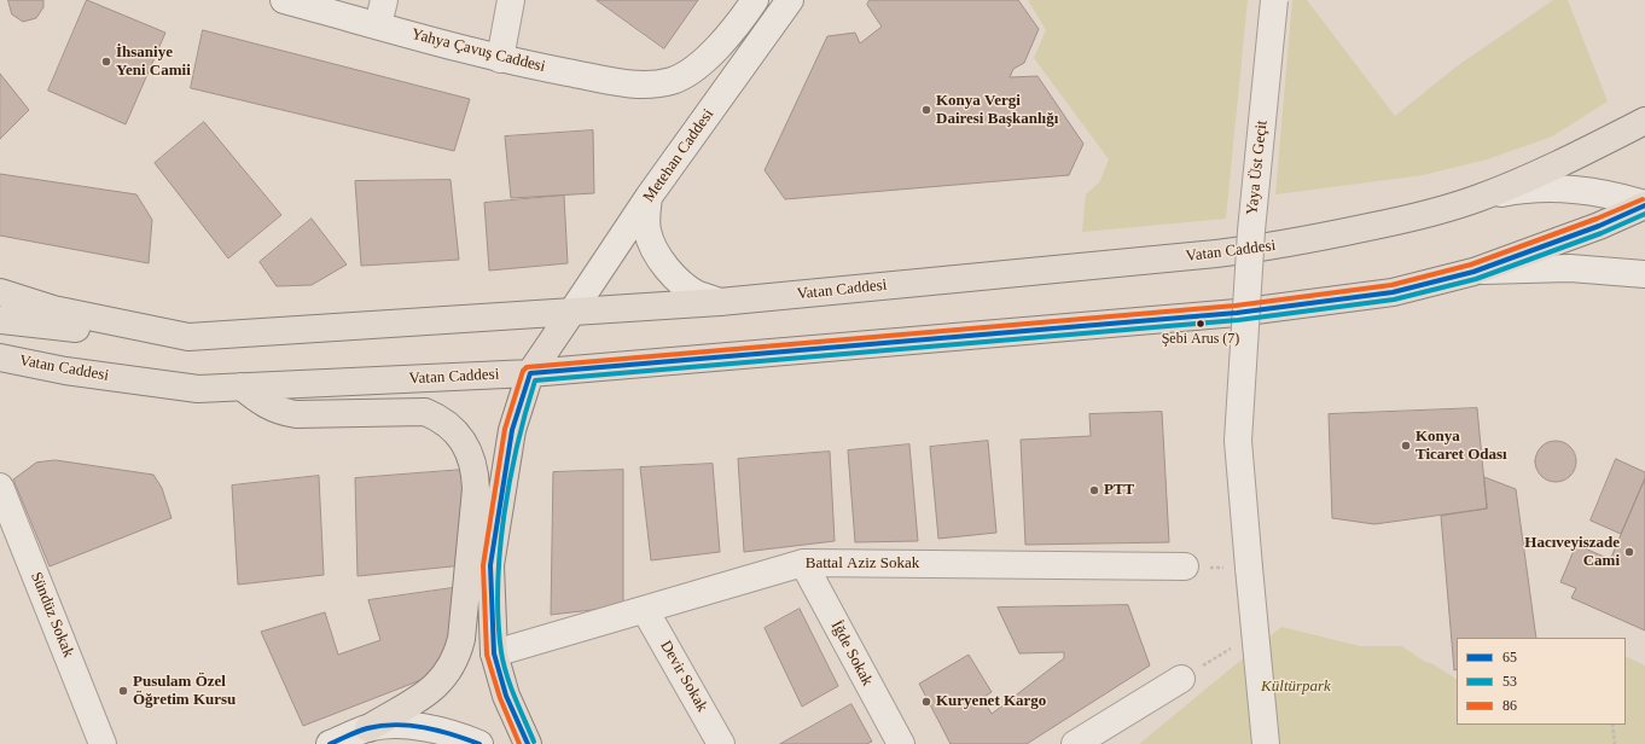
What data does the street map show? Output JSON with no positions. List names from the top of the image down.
{
  "streets": {
    "main road": ["Vatan Caddesi"],
    "street": [
      "Yahya Çavuş Caddesi",
      "Metehan Caddesi",
      "Yaya Üst Geçit",
      "Battal Aziz Sokak",
      "Sündüz Sokak",
      "İğde Sokak",
      "Devir Sokak"
    ]
  },
  "crossings": [
    ["Metehan Caddesi", "Vatan Caddesi"],
    ["Battal Aziz Sokak", "İğde Sokak"],
    ["Battal Aziz Sokak", "Devir Sokak"]
  ],
  "parks": ["Kültürpark"],
  "places": [
    "İhsaniye Yeni Camii",
    "Konya Vergi Dairesi Başkanlığı",
    "Şebi Arus (7)",
    "Konya Ticaret Odası",
    "PTT",
    "Hacıveyiszade Cami",
    "Pusulam Özel Öğretim Kursu",
    "Kuryenet Kargo"
  ],
  "lines": ["transit line 86", "transit line 65", "transit line 53"],
  "legend": ["65", "53", "86"]
}
